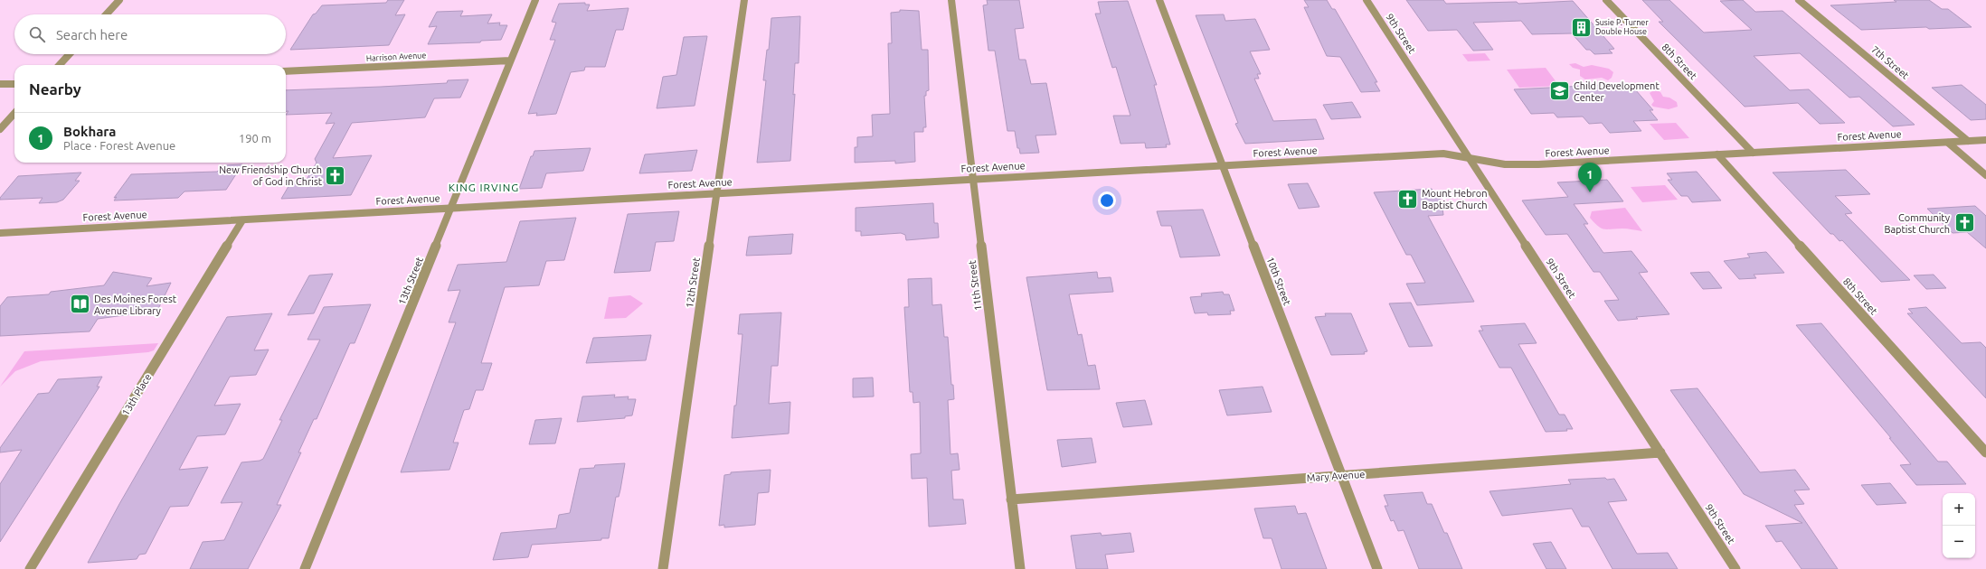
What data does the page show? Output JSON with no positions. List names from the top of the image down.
{
  "streets": {
    "street": [
      "9th Street",
      "Harrison Avenue",
      "8th Street",
      "7th Street",
      "Forest Avenue",
      "13th Street",
      "10th Street",
      "12th Street",
      "11th Street",
      "13th Place",
      "Mary Avenue"
    ]
  },
  "crossings": [
    ["9th Street", "Forest Avenue"],
    ["9th Street", "Mary Avenue"],
    ["Harrison Avenue", "13th Street"],
    ["8th Street", "Forest Avenue"],
    ["7th Street", "Forest Avenue"],
    ["Forest Avenue", "13th Street"],
    ["Forest Avenue", "10th Street"],
    ["Forest Avenue", "12th Street"],
    ["Forest Avenue", "11th Street"],
    ["Forest Avenue", "13th Place"],
    ["10th Street", "Mary Avenue"],
    ["11th Street", "Mary Avenue"]
  ],
  "districts": ["KING IRVING"],
  "places": {
    "building": ["Susie P. Turner Double House"],
    "school or university": ["Child Development Center"],
    "church": ["New Friendship Church of God in Christ", "Mount Hebron Baptist Church", "Community Baptist Church"],
    "library": ["Des Moines Forest Avenue Library"]
  },
  "page": {
    "search": "Search here",
    "heading": "Nearby",
    "list": [
      {
        "mark": "1",
        "name": "Bokhara",
        "note": "Place · Forest Avenue",
        "value": "190 m"
      }
    ],
    "pins": "1",
    "map_buttons": ["+", "−"]
  }
}
